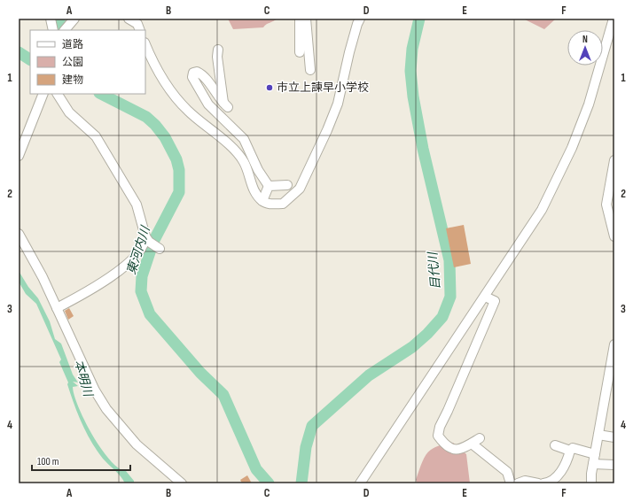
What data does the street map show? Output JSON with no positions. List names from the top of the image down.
{
  "water": ["東河内川", "目代川", "本明川"],
  "places": ["市立上諫早小学校"],
  "legend": ["道路", "公園", "建物"],
  "scale_bar": "100 m",
  "north": "top",
  "grid": {
    "columns": [
      "A",
      "B",
      "C",
      "D",
      "E",
      "F"
    ],
    "rows": [
      "1",
      "2",
      "3",
      "4"
    ]
  }
}
